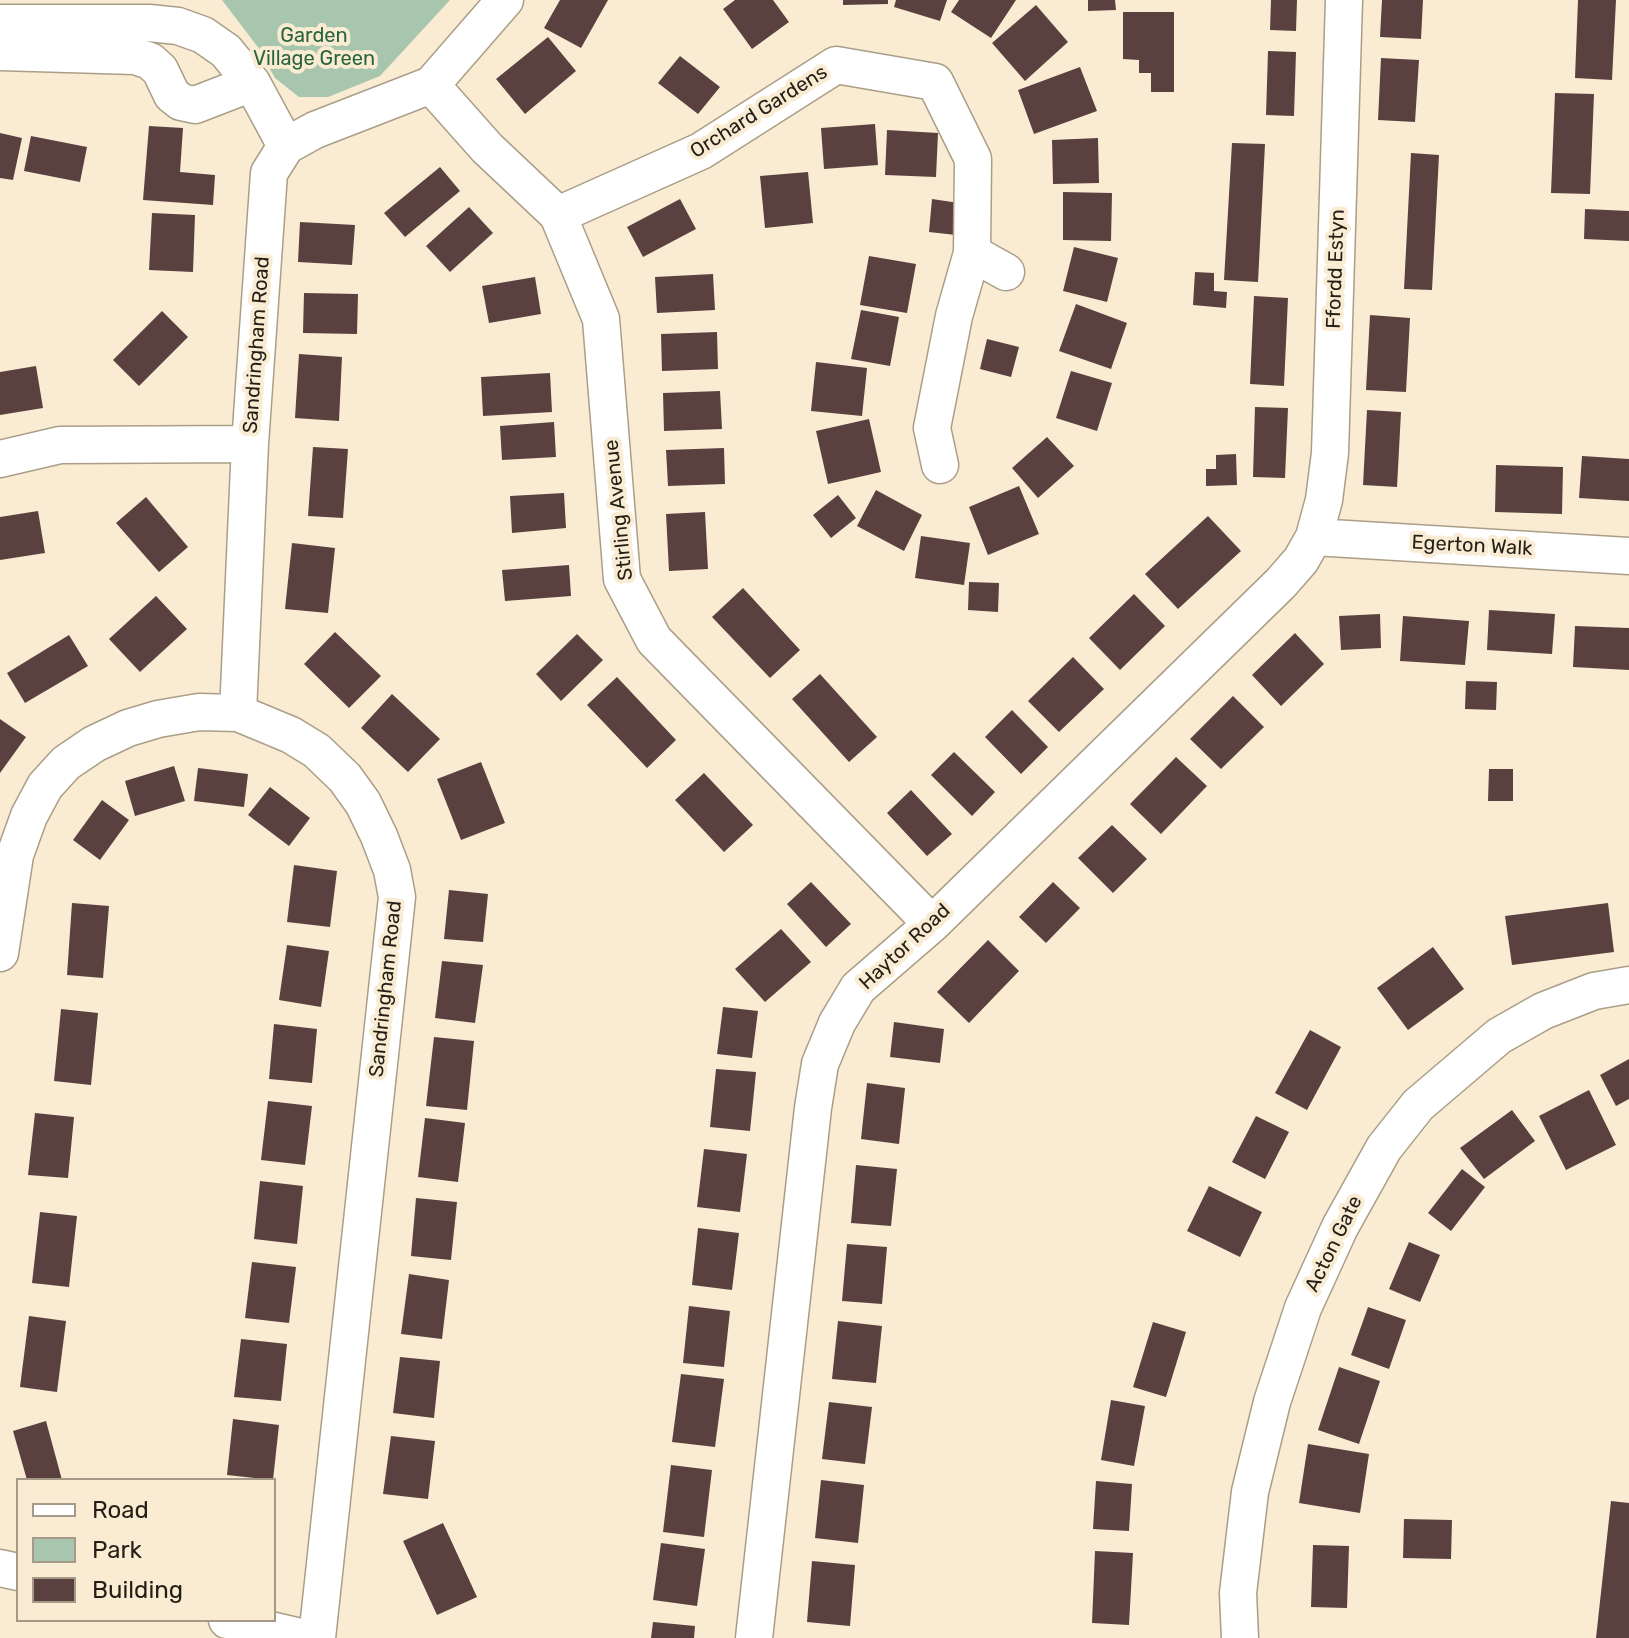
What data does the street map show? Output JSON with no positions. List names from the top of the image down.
{
  "streets": {
    "street": [
      "Orchard Gardens",
      "Ffordd Estyn",
      "Sandringham Road",
      "Stirling Avenue",
      "Egerton Walk",
      "Haytor Road",
      "Acton Gate"
    ]
  },
  "crossings": [
    ["Orchard Gardens", "Stirling Avenue"],
    ["Ffordd Estyn", "Egerton Walk"],
    ["Ffordd Estyn", "Haytor Road"],
    ["Stirling Avenue", "Haytor Road"],
    ["Egerton Walk", "Haytor Road"]
  ],
  "parks": ["Garden Village Green"],
  "legend": ["Road", "Park", "Building"]
}
